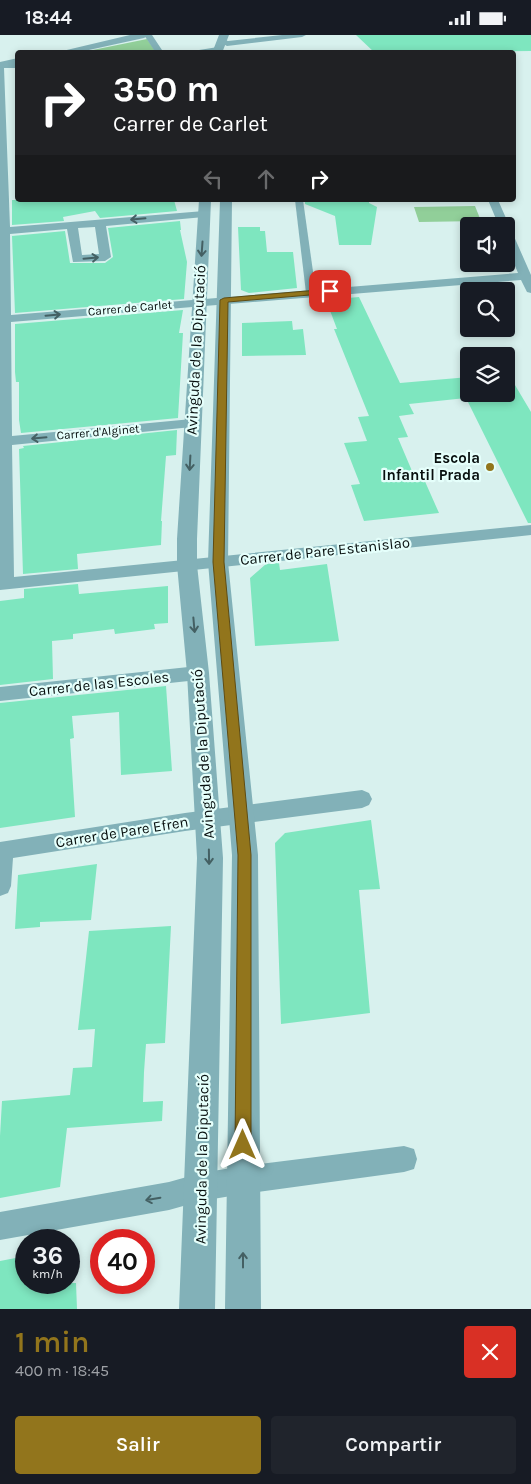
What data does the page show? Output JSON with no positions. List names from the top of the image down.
{
  "streets": {
    "street": [
      "Carrer de Carlet",
      "Avinguda de la Diputació",
      "Carrer d'Alginet",
      "Carrer de Pare Estanislao",
      "Carrer de las Escoles",
      "Carrer de Pare Efren"
    ]
  },
  "crossings": [
    ["Carrer de Carlet", "Avinguda de la Diputació"],
    ["Avinguda de la Diputació", "Carrer d'Alginet"],
    ["Avinguda de la Diputació", "Carrer de Pare Estanislao"],
    ["Avinguda de la Diputació", "Carrer de las Escoles"],
    ["Avinguda de la Diputació", "Carrer de Pare Efren"]
  ],
  "one_way": ["Carrer d'Alginet"],
  "places": ["Escola Infantil Prada"],
  "page": {
    "status": "18:44",
    "turn": ["350 m", "Carrer de Carlet"],
    "speed": "36 km/h",
    "limit": "40",
    "heading": ["1 min", "400 m · 18:45"],
    "buttons": ["Salir", "Compartir"]
  }
}
